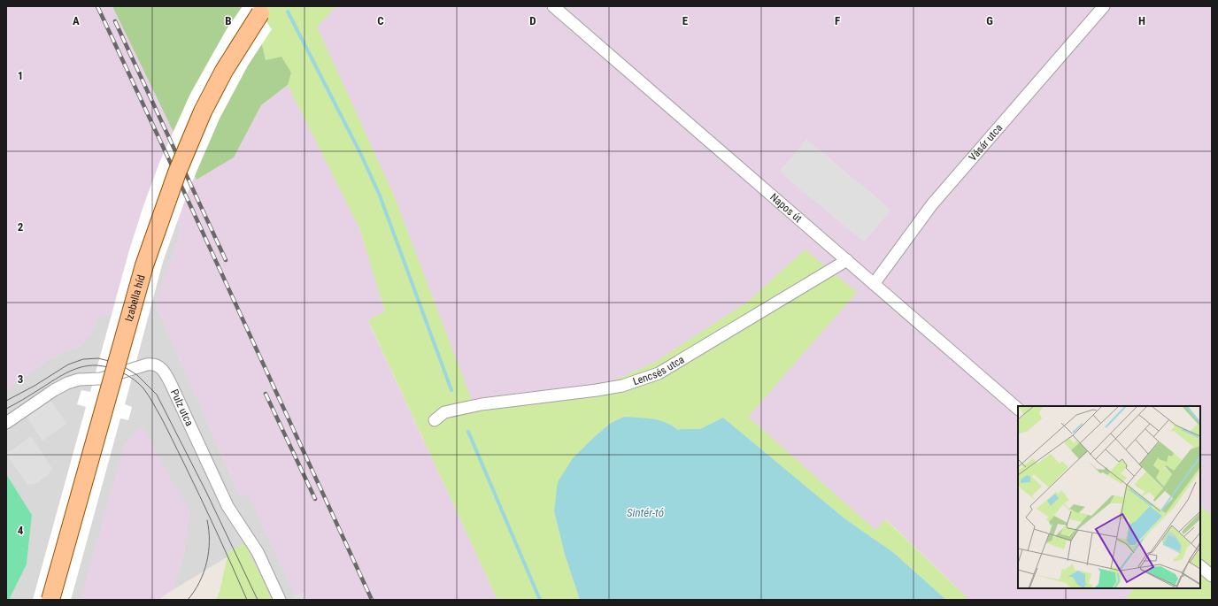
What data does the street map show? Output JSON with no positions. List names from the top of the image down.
{
  "streets": {
    "main road": ["Izabella híd"],
    "street": [
      "Vásár utca",
      "Napos út",
      "Lencsés utca",
      "Pulz utca"
    ]
  },
  "crossings": [
    ["Vásár utca", "Napos út"],
    ["Napos út", "Lencsés utca"]
  ],
  "water": ["Sintér-tó"],
  "grid": {
    "columns": [
      "A",
      "B",
      "C",
      "D",
      "E",
      "F",
      "G",
      "H"
    ],
    "rows": [
      "1",
      "2",
      "3",
      "4"
    ]
  }
}
